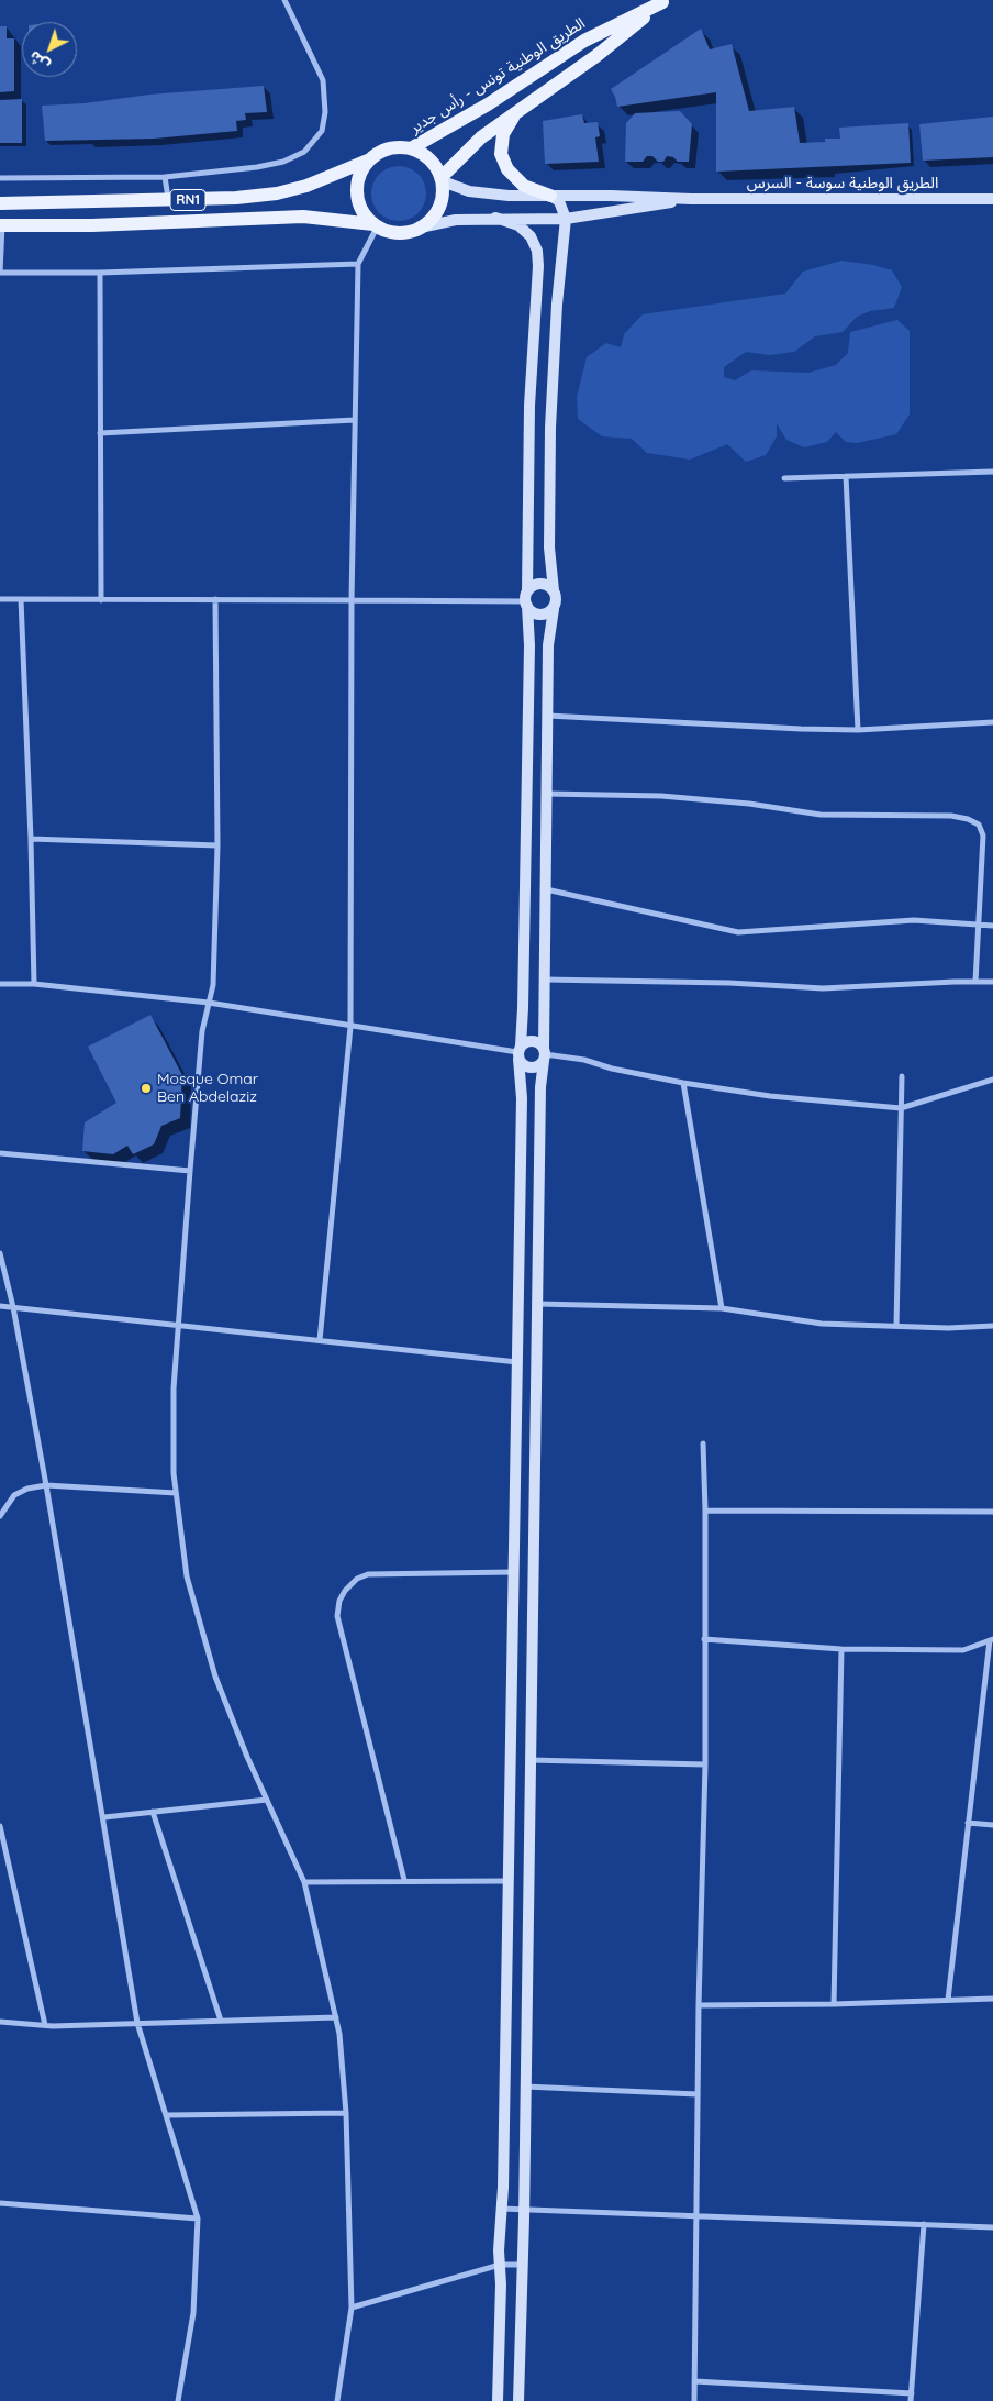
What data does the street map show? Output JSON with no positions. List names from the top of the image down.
{
  "streets": {
    "main road": ["الطريق الوطنية تونس - رأس جدير", "الطريق الوطنية سوسة - السرس", "RN1"]
  },
  "crossings": [
    ["الطريق الوطنية تونس - رأس جدير", "الطريق الوطنية سوسة - السرس"],
    ["الطريق الوطنية تونس - رأس جدير", "RN1"],
    ["الطريق الوطنية سوسة - السرس", "RN1"]
  ],
  "places": ["Mosque Omar Ben Abdelaziz"],
  "north": "bottom left"
}
